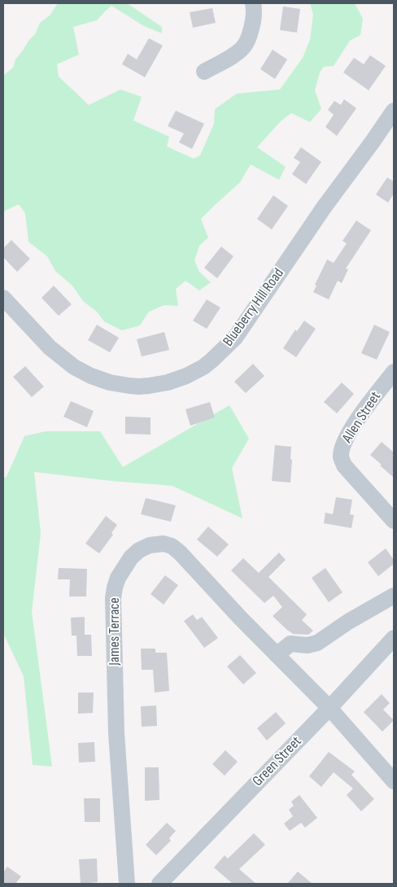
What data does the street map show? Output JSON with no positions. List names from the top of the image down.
{
  "streets": {
    "street": [
      "Blueberry Hill Road",
      "Allen Street",
      "James Terrace",
      "Green Street"
    ]
  },
  "crossings": [
    ["James Terrace", "Green Street"]
  ]
}
